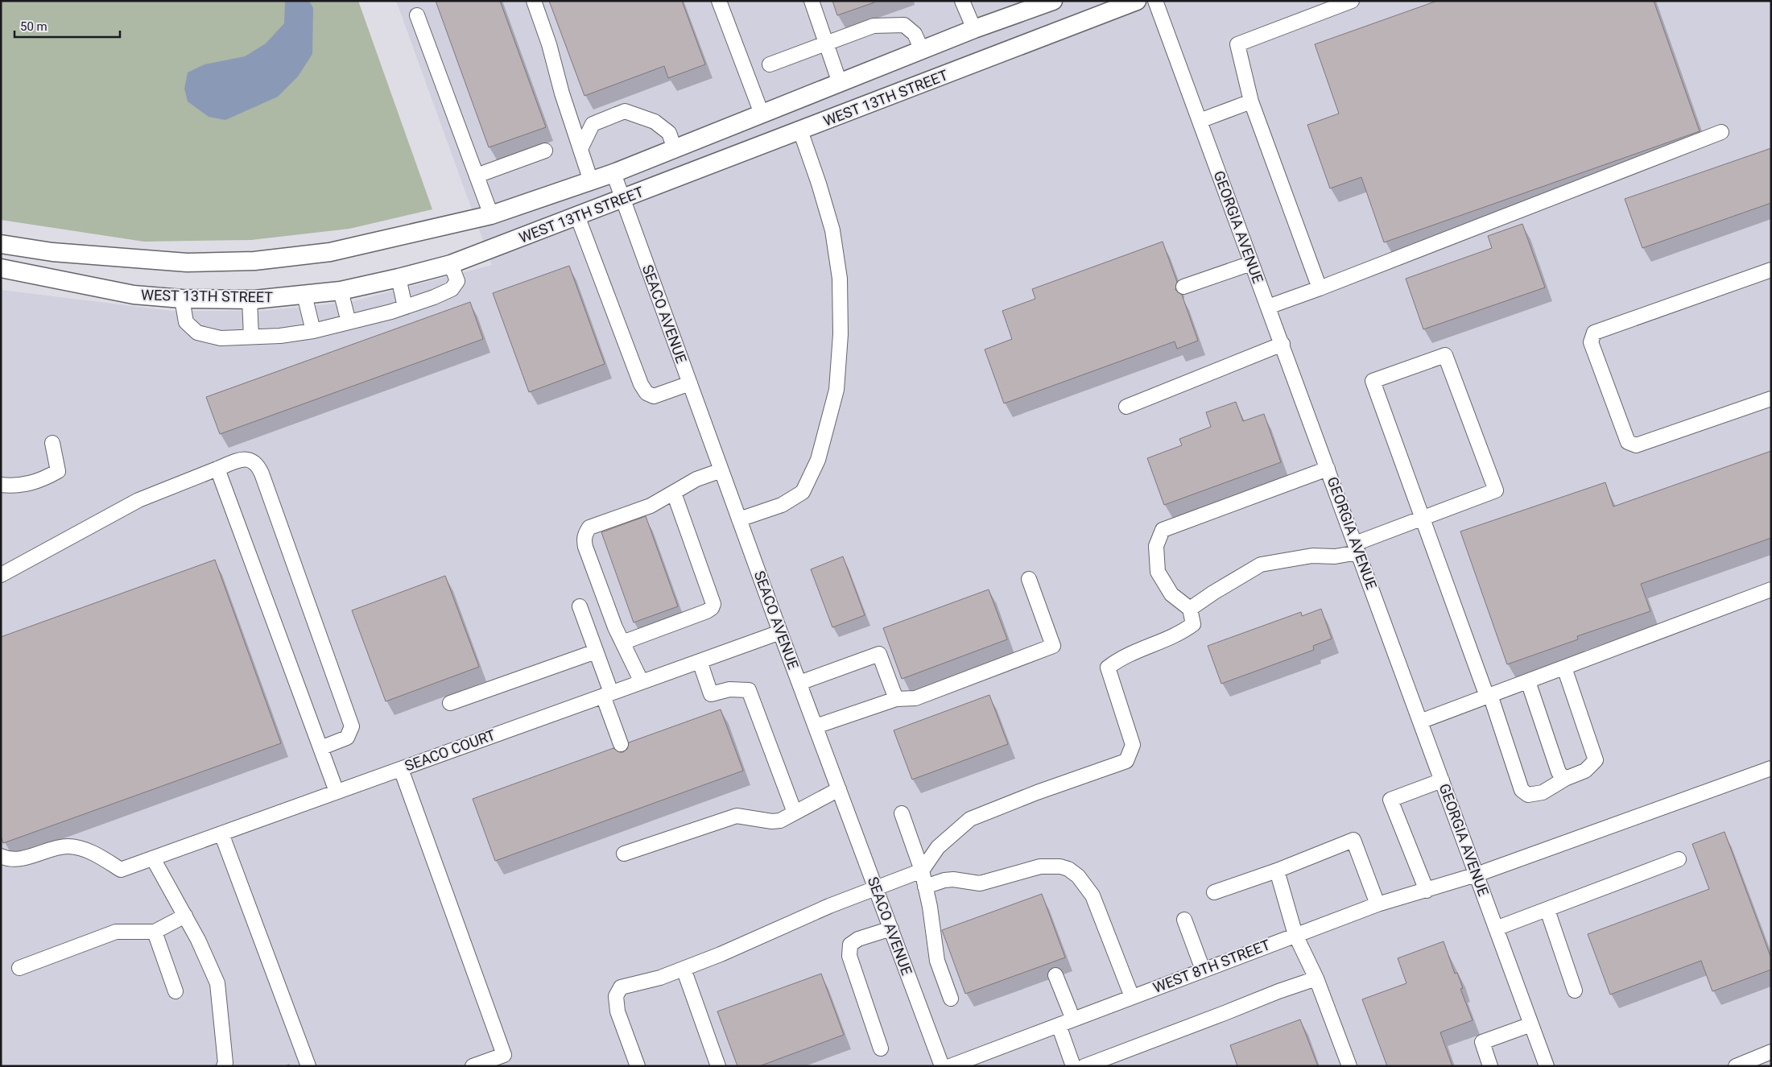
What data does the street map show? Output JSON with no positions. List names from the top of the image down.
{
  "streets": {
    "main road": ["WEST 13TH STREET"],
    "street": [
      "GEORGIA AVENUE",
      "SEACO AVENUE",
      "SEACO COURT",
      "WEST 8TH STREET"
    ]
  },
  "crossings": [
    ["WEST 13TH STREET", "SEACO AVENUE"],
    ["GEORGIA AVENUE", "WEST 8TH STREET"],
    ["SEACO AVENUE", "SEACO COURT"]
  ],
  "scale_bar": "50 m"
}
